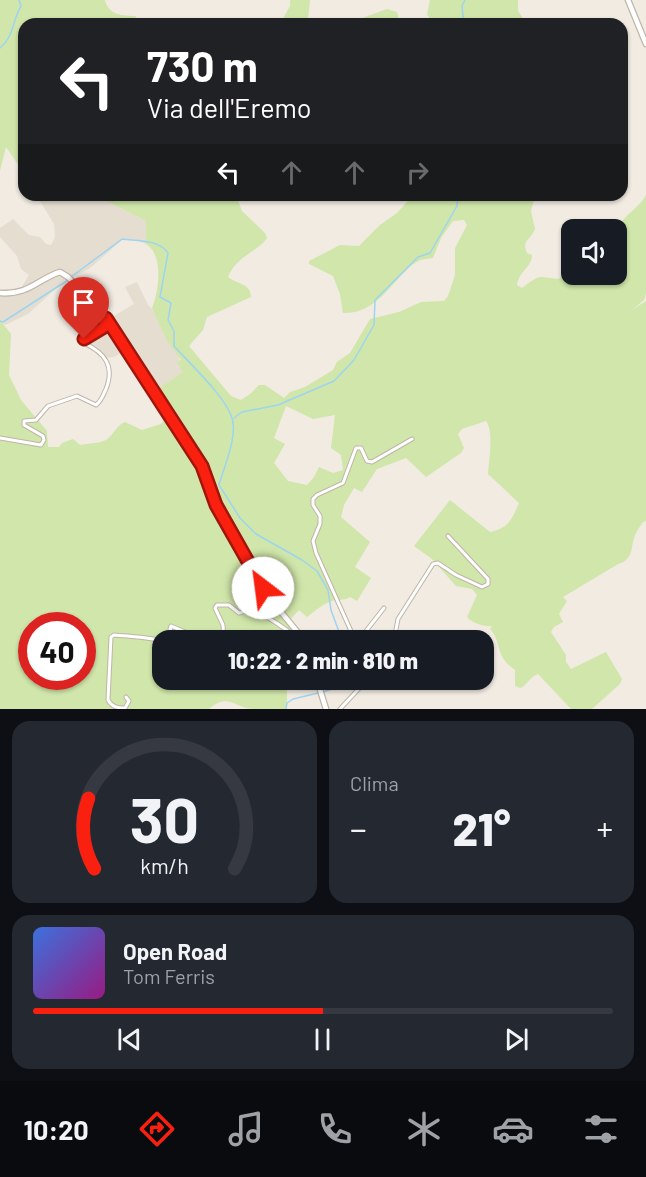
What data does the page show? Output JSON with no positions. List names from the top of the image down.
{
  "page": {
    "turn": ["730 m", "Via dell'Eremo"],
    "limit": "40",
    "trip": "10:22 · 2 min · 810 m",
    "tile": "Clima",
    "heat": ["−", "21°", "+"],
    "song": ["Open Road", "Tom Ferris"],
    "tabs": "10:20",
    "gauge": ["30", "km/h"]
  }
}
